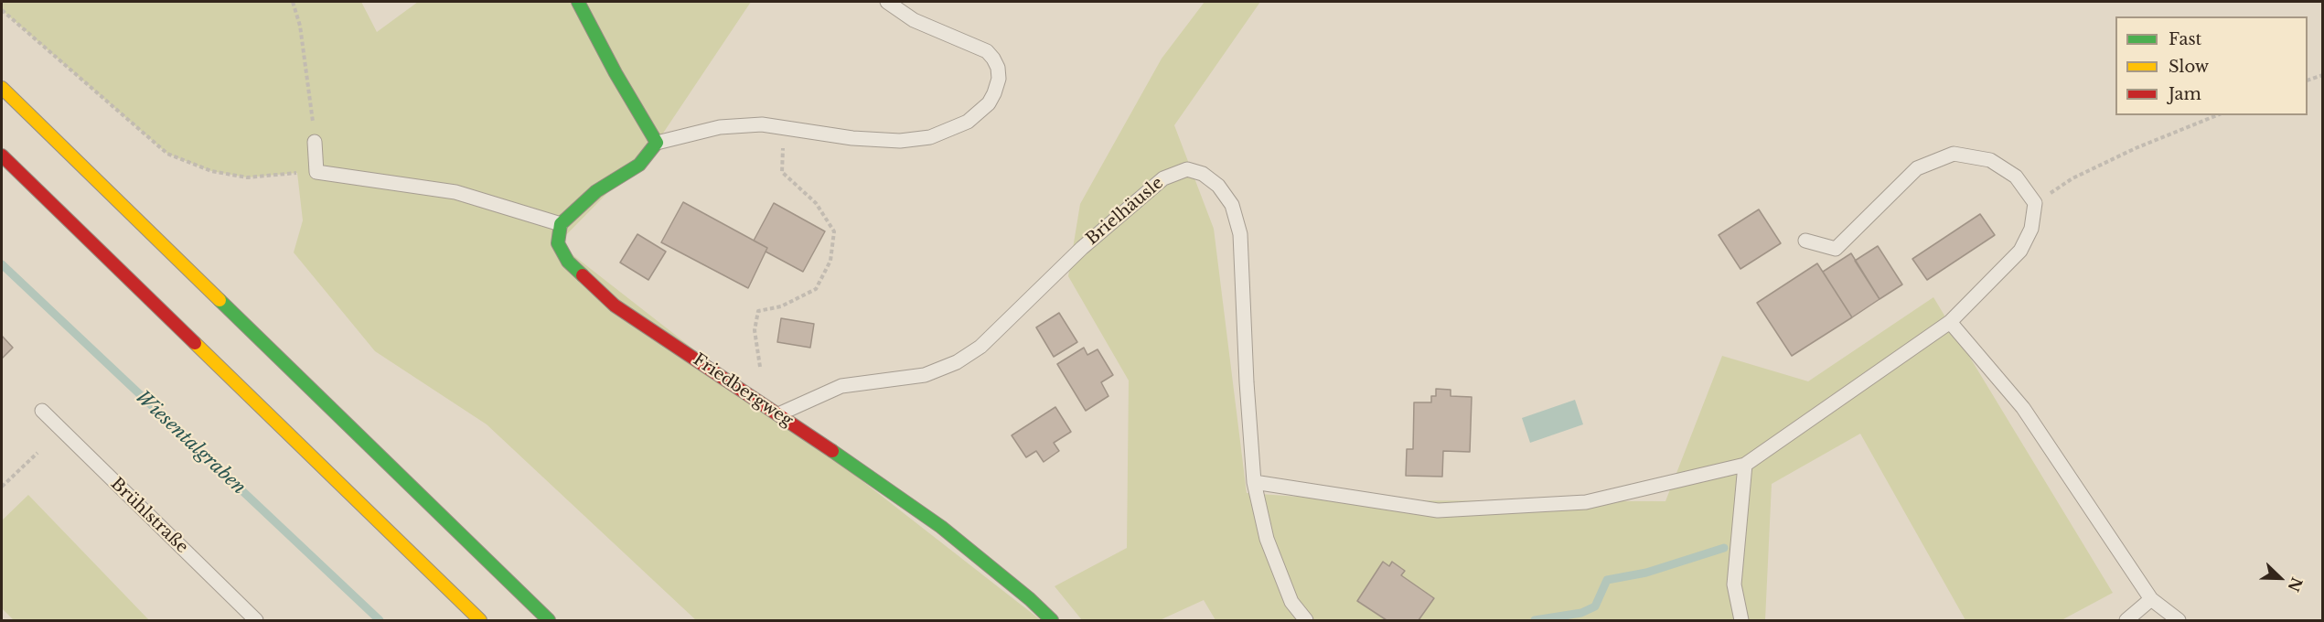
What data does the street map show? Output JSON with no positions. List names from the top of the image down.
{
  "streets": {
    "main road": ["Friedbergweg"],
    "lane": ["Brielhäusle", "Brühlstraße"]
  },
  "crossings": [
    ["Brielhäusle", "Friedbergweg"]
  ],
  "water": ["Wiesentalgraben"],
  "legend": ["Fast", "Slow", "Jam"],
  "north": "bottom right"
}
